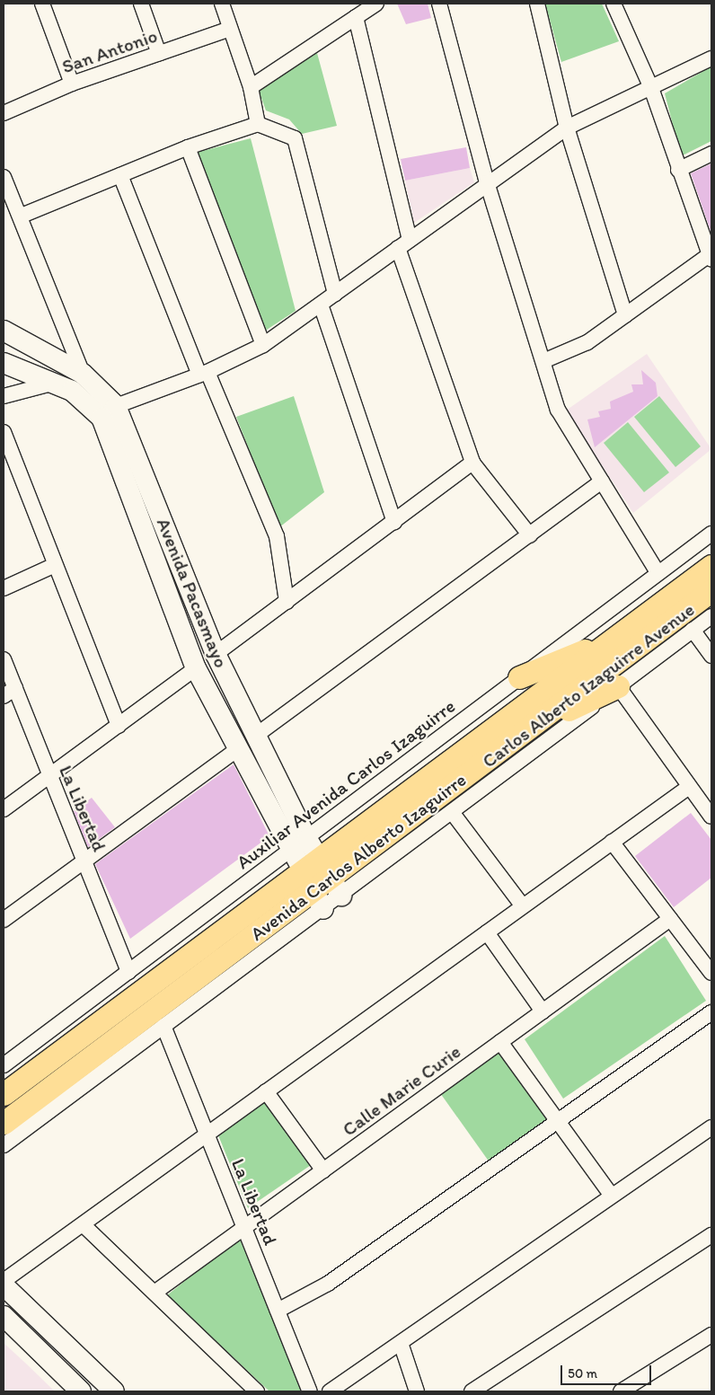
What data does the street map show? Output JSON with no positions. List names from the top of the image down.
{
  "streets": {
    "main road": ["Avenida Pacasmayo", "Avenida Carlos Alberto Izaguirre"],
    "street": [
      "San Antonio",
      "Carlos Alberto Izaguirre Avenue",
      "Auxiliar Avenida Carlos Izaguirre",
      "La Libertad",
      "Calle Marie Curie"
    ]
  },
  "crossings": [
    ["Avenida Pacasmayo", "Carlos Alberto Izaguirre Avenue"],
    ["Avenida Pacasmayo", "Auxiliar Avenida Carlos Izaguirre"],
    ["Avenida Pacasmayo", "Avenida Carlos Alberto Izaguirre"],
    ["Carlos Alberto Izaguirre Avenue", "La Libertad"],
    ["Carlos Alberto Izaguirre Avenue", "Avenida Carlos Alberto Izaguirre"],
    ["Auxiliar Avenida Carlos Izaguirre", "La Libertad"],
    ["La Libertad", "Calle Marie Curie"]
  ],
  "scale_bar": "50 m"
}
